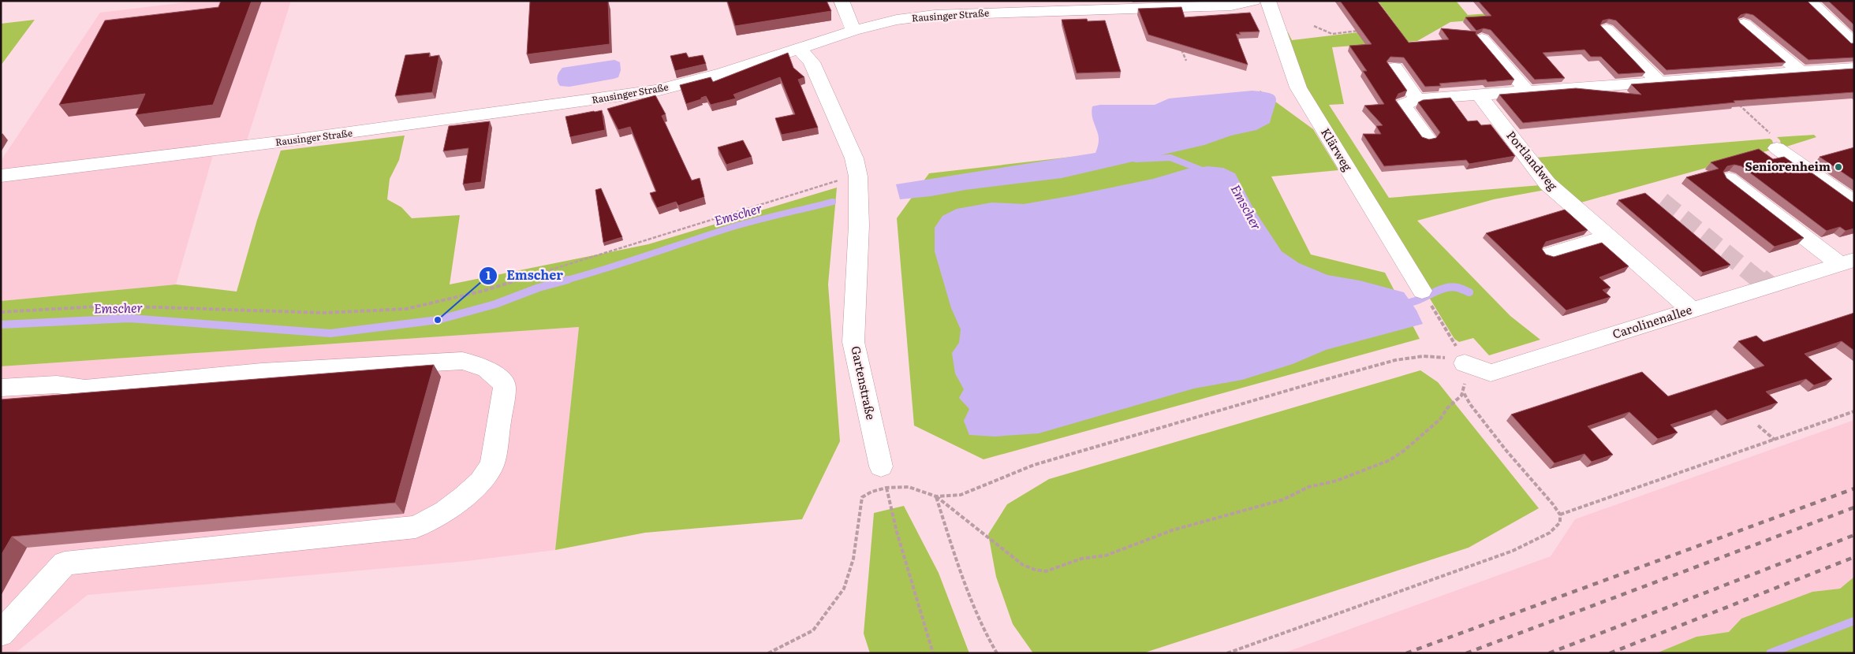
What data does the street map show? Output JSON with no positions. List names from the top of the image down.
{
  "streets": {
    "street": [
      "Rausinger Straße",
      "Klärweg",
      "Portlandweg",
      "Carolinenallee",
      "Gartenstraße"
    ]
  },
  "crossings": [
    ["Rausinger Straße", "Gartenstraße"],
    ["Portlandweg", "Carolinenallee"]
  ],
  "water": ["Emscher"],
  "places": ["Seniorenheim", "Emscher"]
}
